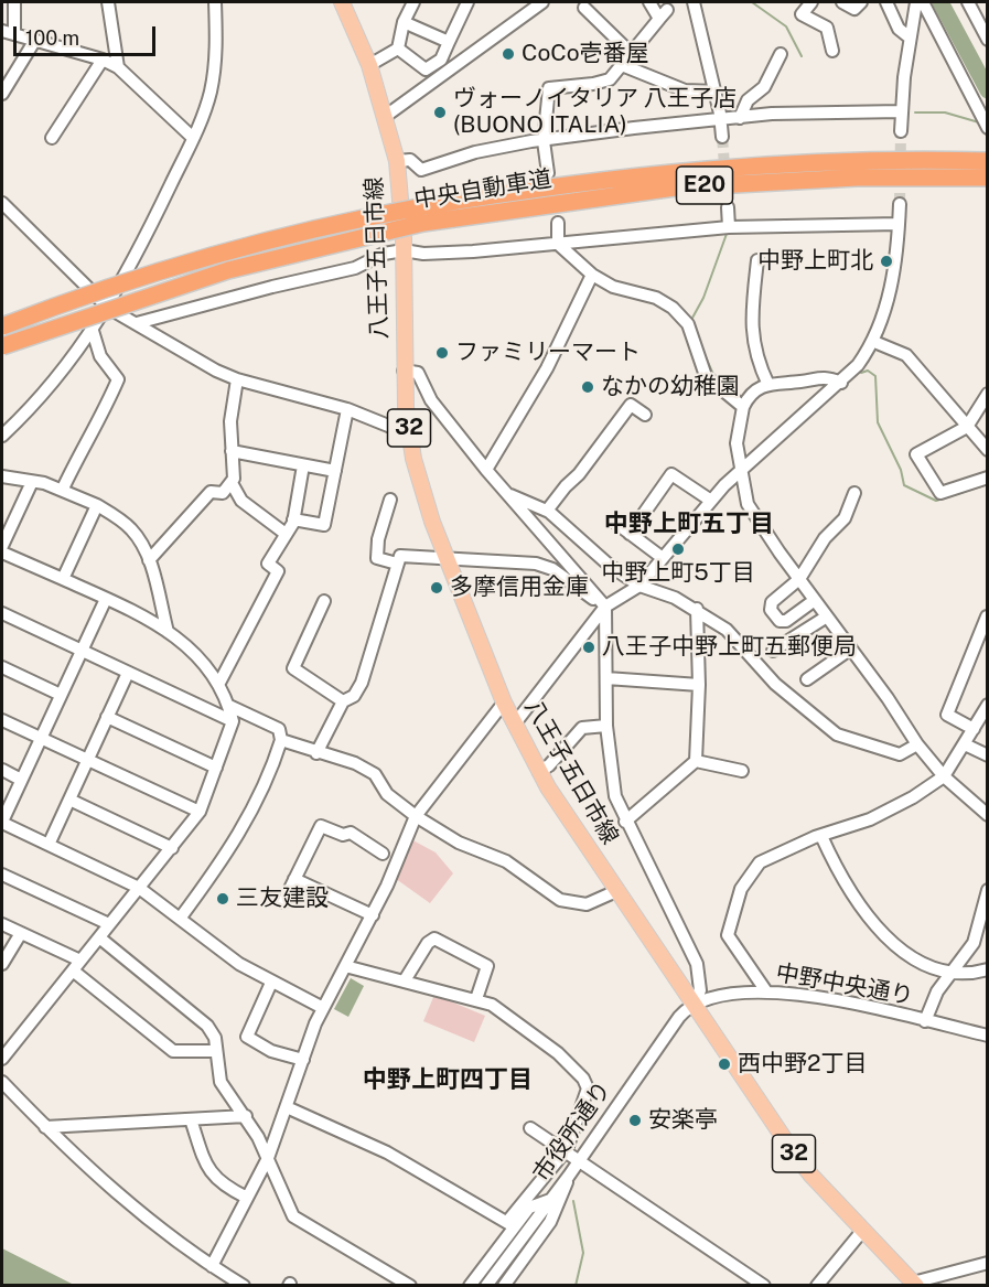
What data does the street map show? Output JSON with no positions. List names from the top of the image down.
{
  "streets": {
    "highway": ["E20", "中央自動車道"],
    "main road": ["八王子五日市線", "32"],
    "street": ["中野中央通り", "市役所通り"]
  },
  "crossings": [
    ["八王子五日市線", "中野中央通り"],
    ["八王子五日市線", "市役所通り"],
    ["中野中央通り", "市役所通り"]
  ],
  "districts": ["中野上町五丁目", "中野上町四丁目"],
  "places": [
    "CoCo壱番屋",
    "ヴォーノイタリア 八王子店 (BUONO ITALIA)",
    "中野上町北",
    "ファミリーマート",
    "なかの幼稚園",
    "中野上町5丁目",
    "多摩信用金庫",
    "八王子中野上町五郵便局",
    "三友建設",
    "西中野2丁目",
    "安楽亭"
  ],
  "scale_bar": "100 m"
}
